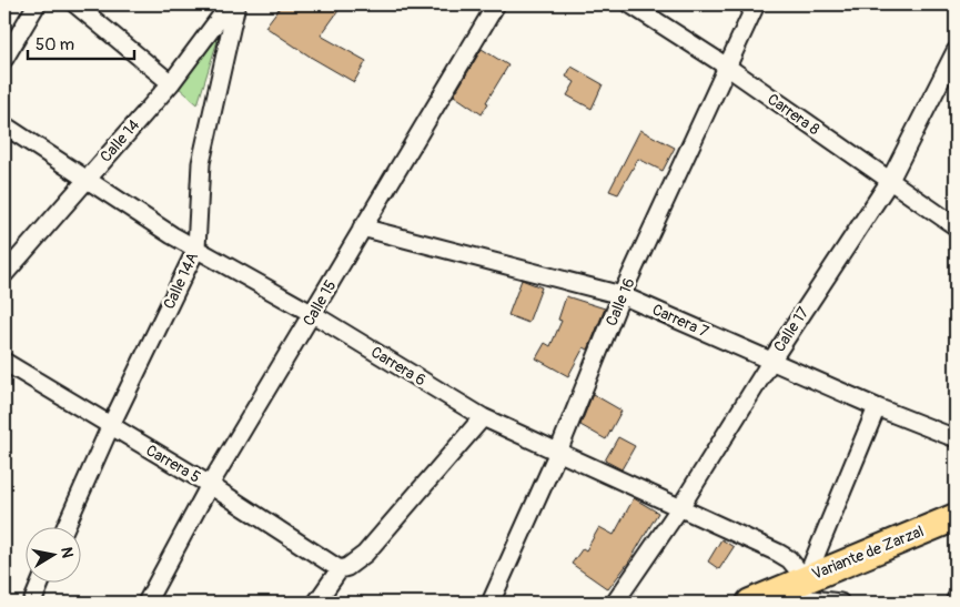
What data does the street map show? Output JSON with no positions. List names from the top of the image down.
{
  "streets": {
    "main road": ["Variante de Zarzal"],
    "street": [
      "Carrera 8",
      "Calle 14",
      "Calle 14A",
      "Calle 16",
      "Calle 15",
      "Carrera 7",
      "Calle 17",
      "Carrera 6",
      "Carrera 5"
    ]
  },
  "crossings": [
    ["Carrera 8", "Calle 16"],
    ["Carrera 8", "Calle 17"],
    ["Calle 14", "Carrera 6"],
    ["Calle 14A", "Carrera 6"],
    ["Calle 14A", "Carrera 5"],
    ["Calle 16", "Carrera 7"],
    ["Calle 16", "Carrera 6"],
    ["Calle 15", "Carrera 7"],
    ["Calle 15", "Carrera 6"],
    ["Calle 15", "Carrera 5"],
    ["Carrera 7", "Calle 17"],
    ["Calle 17", "Carrera 6"],
    ["Carrera 6", "Variante de Zarzal"]
  ],
  "scale_bar": "50 m",
  "north": "right"
}
